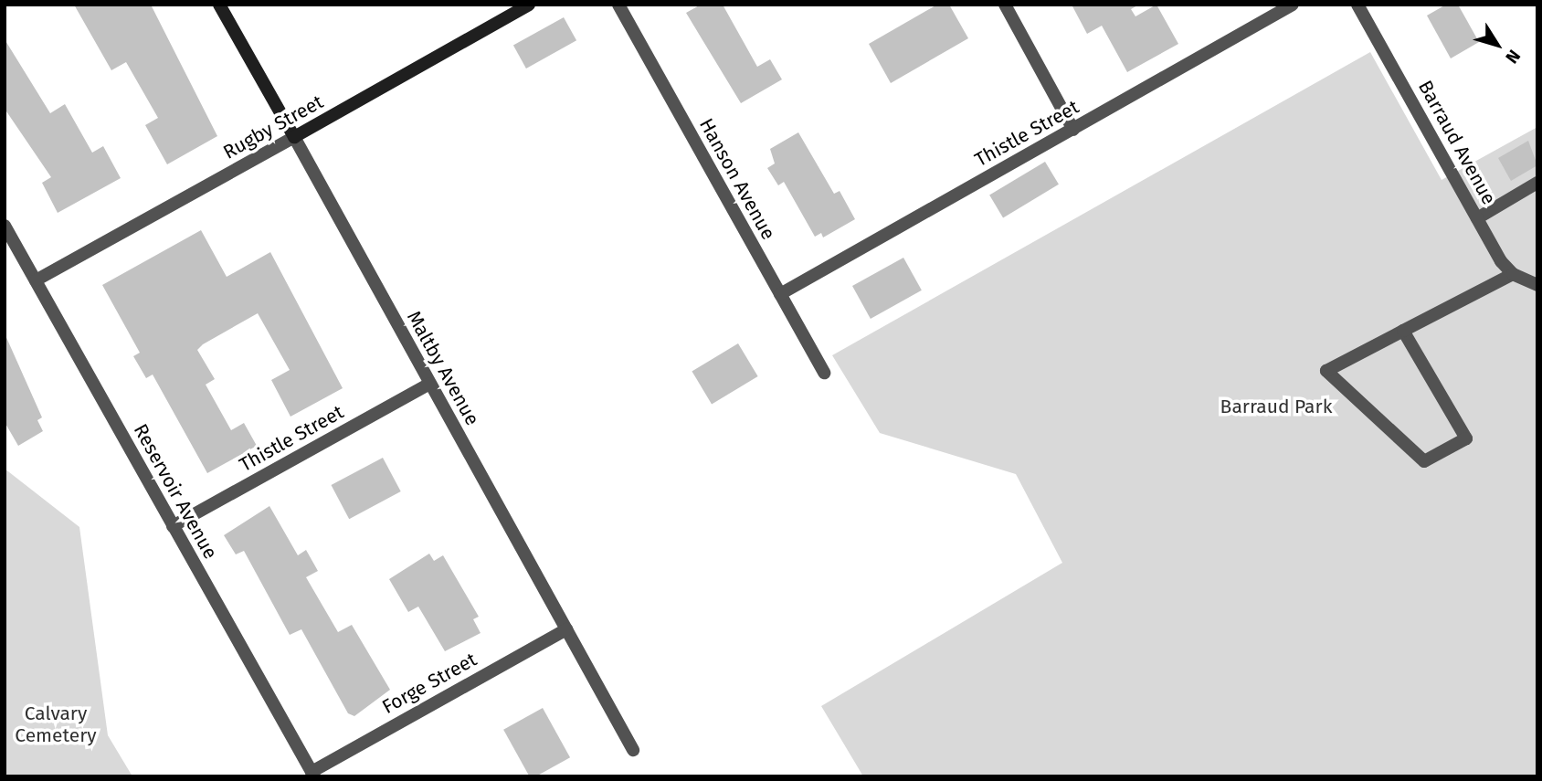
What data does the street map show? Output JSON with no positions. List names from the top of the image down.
{
  "streets": {
    "street": [
      "Rugby Street",
      "Thistle Street",
      "Barraud Avenue",
      "Hanson Avenue",
      "Maltby Avenue",
      "Reservoir Avenue",
      "Forge Street"
    ]
  },
  "crossings": [
    ["Rugby Street", "Maltby Avenue"],
    ["Rugby Street", "Reservoir Avenue"],
    ["Thistle Street", "Hanson Avenue"],
    ["Thistle Street", "Maltby Avenue"],
    ["Thistle Street", "Reservoir Avenue"],
    ["Maltby Avenue", "Forge Street"],
    ["Reservoir Avenue", "Forge Street"]
  ],
  "parks": ["Barraud Park", "Calvary Cemetery"],
  "north": "bottom right"
}
